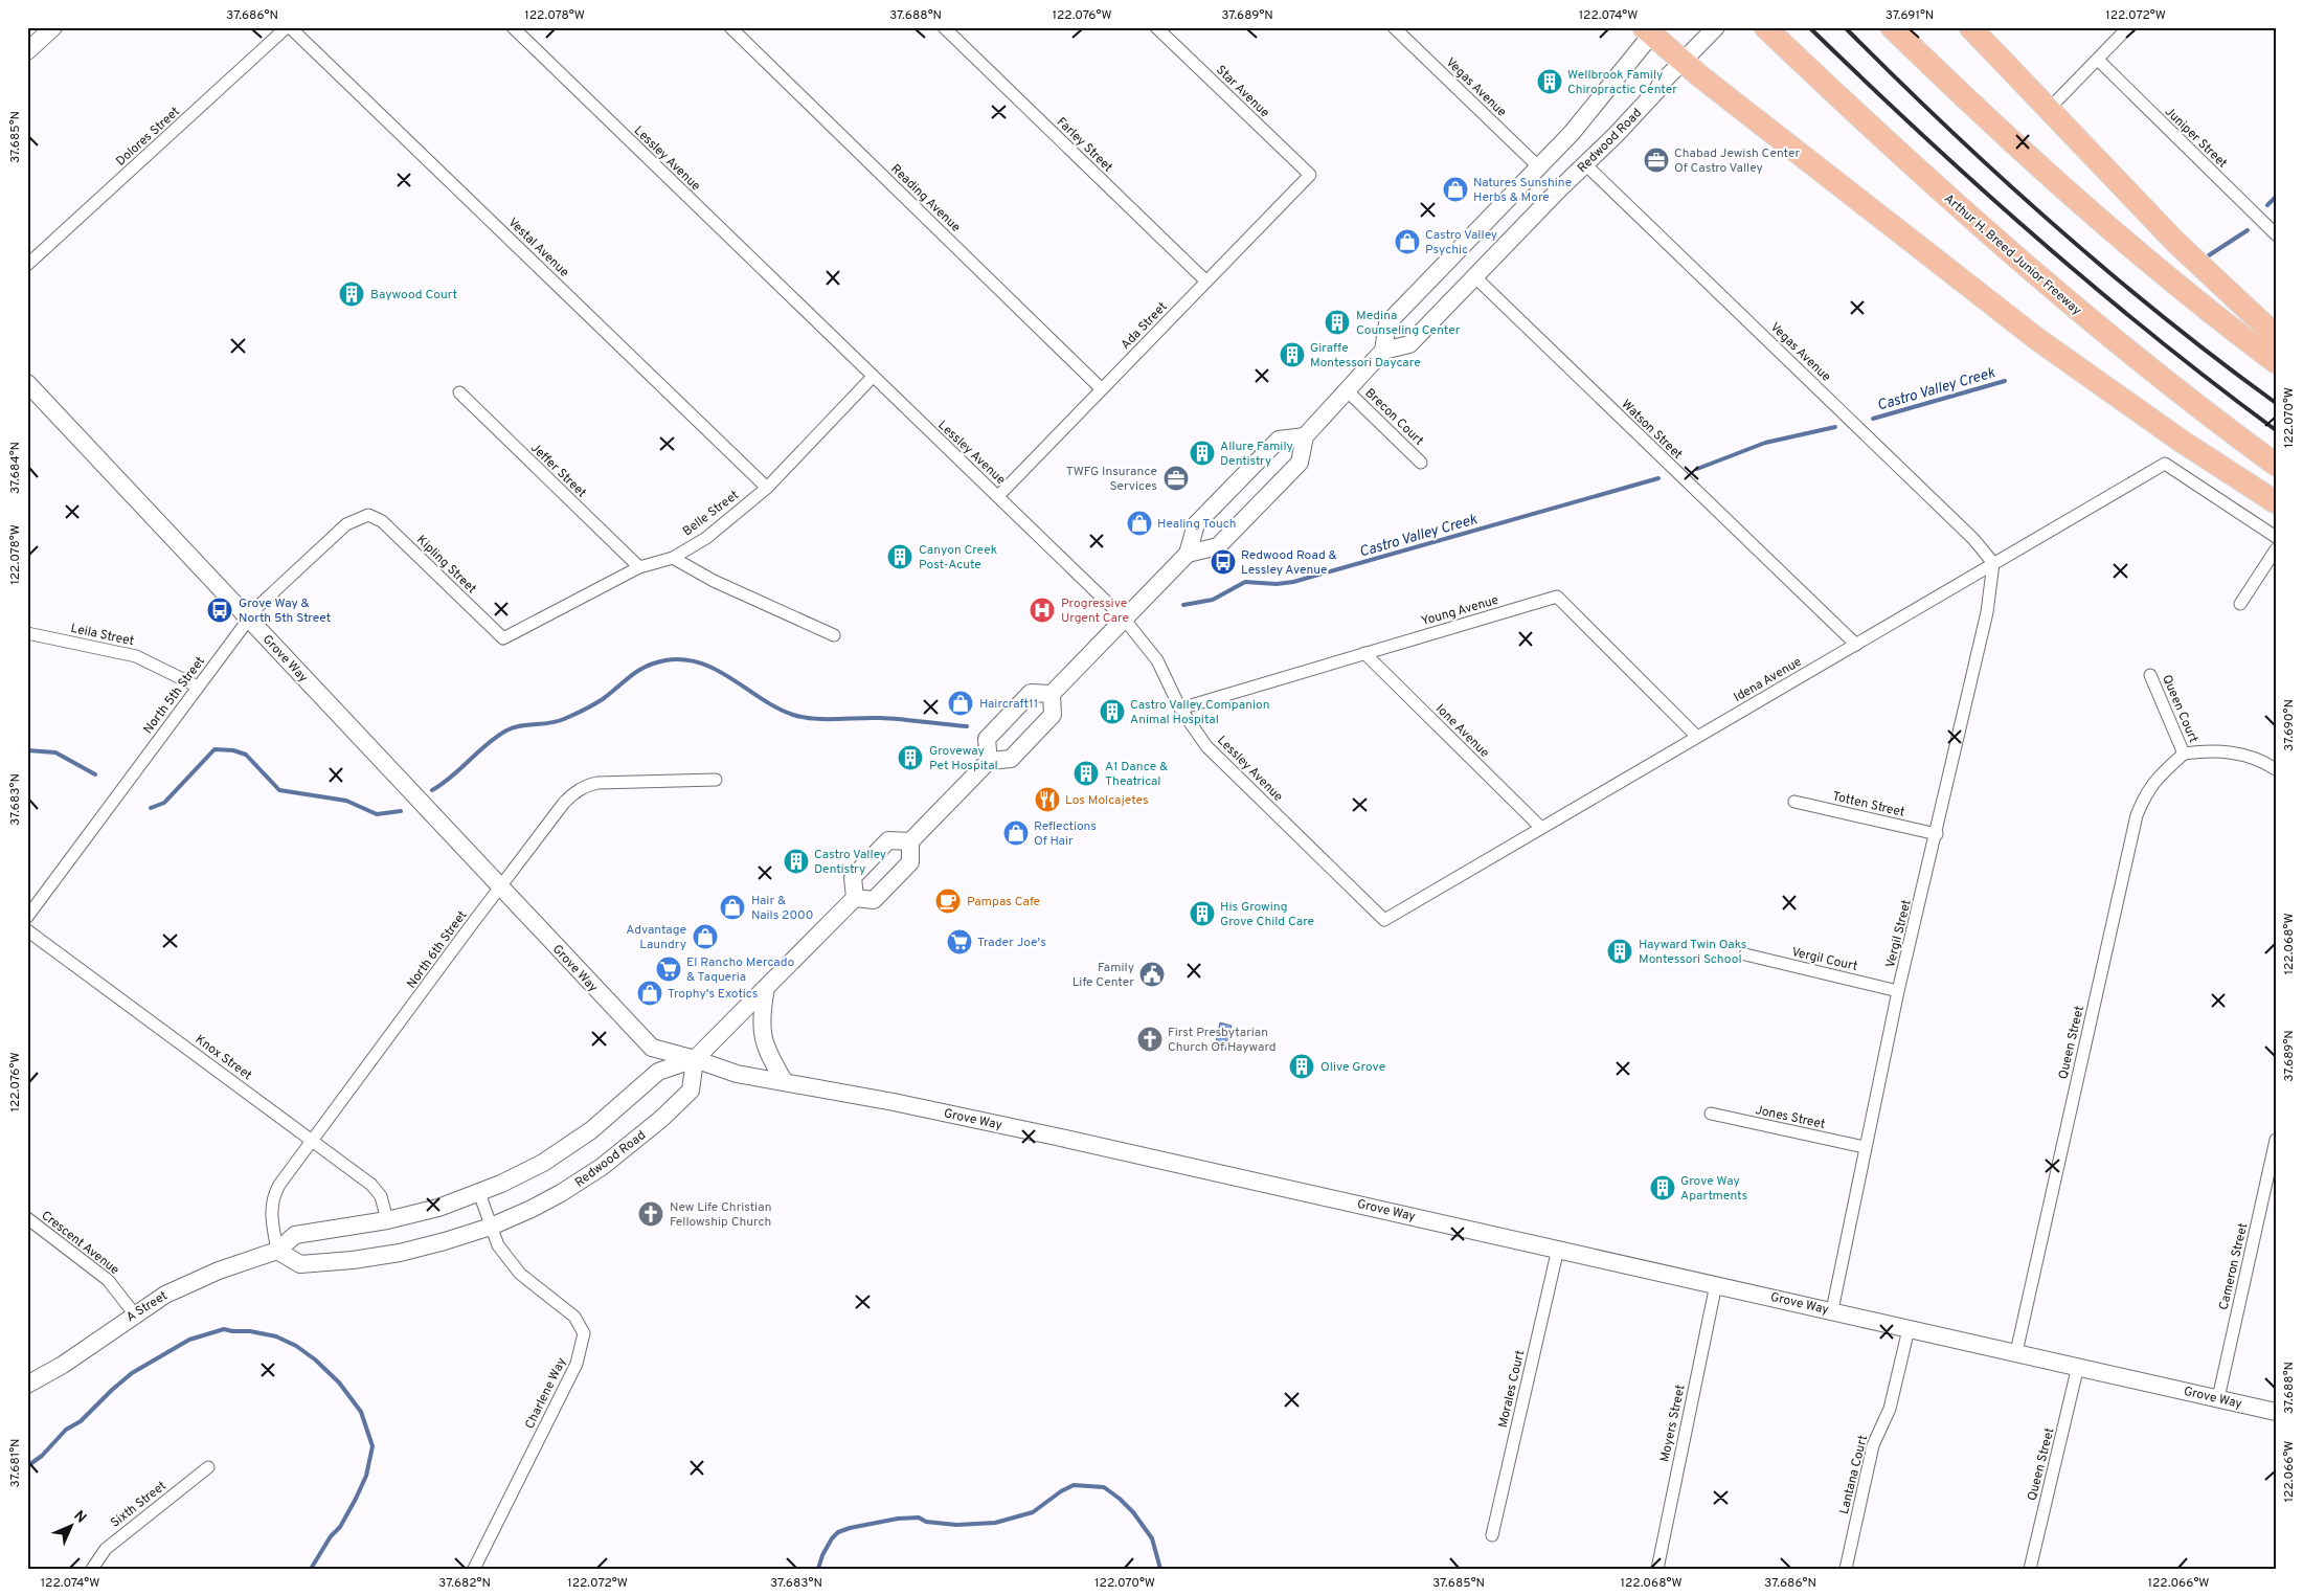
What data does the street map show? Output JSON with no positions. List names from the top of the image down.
{
  "streets": {
    "highway": ["Arthur H. Breed Junior Freeway"],
    "main road": ["Redwood Road", "Grove Way", "A Street"],
    "street": [
      "Vegas Avenue",
      "Star Avenue",
      "Dolores Street",
      "Juniper Street",
      "Farley Street",
      "Lessley Avenue",
      "Reading Avenue",
      "Vestal Avenue",
      "Ada Street",
      "Brecon Court",
      "Watson Street",
      "Jeffer Street",
      "Belle Street",
      "Kipling Street",
      "Young Avenue",
      "Leila Street",
      "Idena Avenue",
      "North 5th Street",
      "Queen Court",
      "Ione Avenue",
      "Totten Street",
      "Vergil Street",
      "North 6th Street",
      "Vergil Court",
      "Queen Street",
      "Knox Street",
      "Jones Street",
      "Crescent Avenue",
      "Cameron Street",
      "Morales Court",
      "Charlene Way",
      "Moyers Street",
      "Lantana Court",
      "Sixth Street"
    ]
  },
  "crossings": [
    ["Vegas Avenue", "Redwood Road"],
    ["Vegas Avenue", "Idena Avenue"],
    ["Vegas Avenue", "Vergil Street"],
    ["Star Avenue", "Ada Street"],
    ["Dolores Street", "Vestal Avenue"],
    ["Redwood Road", "Watson Street"],
    ["Redwood Road", "Grove Way"],
    ["Redwood Road", "Charlene Way"],
    ["Farley Street", "Ada Street"],
    ["Lessley Avenue", "Ada Street"],
    ["Lessley Avenue", "Belle Street"],
    ["Lessley Avenue", "Young Avenue"],
    ["Lessley Avenue", "Idena Avenue"],
    ["Reading Avenue", "Ada Street"],
    ["Vestal Avenue", "Belle Street"],
    ["Watson Street", "Idena Avenue"],
    ["Jeffer Street", "Belle Street"],
    ["Belle Street", "Kipling Street"],
    ["Kipling Street", "North 5th Street"],
    ["Young Avenue", "Idena Avenue"],
    ["Young Avenue", "Ione Avenue"],
    ["Leila Street", "North 5th Street"],
    ["Grove Way", "North 5th Street"],
    ["Grove Way", "Vergil Street"],
    ["Grove Way", "North 6th Street"],
    ["Grove Way", "Queen Street"],
    ["Grove Way", "Cameron Street"],
    ["Grove Way", "Morales Court"],
    ["Grove Way", "Moyers Street"],
    ["Grove Way", "Lantana Court"],
    ["Idena Avenue", "Ione Avenue"],
    ["Idena Avenue", "Vergil Street"],
    ["Queen Court", "Queen Street"],
    ["Totten Street", "Vergil Street"],
    ["Vergil Street", "Vergil Court"],
    ["Vergil Street", "Jones Street"],
    ["North 6th Street", "Knox Street"],
    ["North 6th Street", "A Street"],
    ["Knox Street", "A Street"],
    ["Crescent Avenue", "A Street"],
    ["A Street", "Charlene Way"]
  ],
  "water": ["Castro Valley Creek"],
  "places": {
    "building": [
      "Wellbrook Family Chiropractic Center",
      "Baywood Court",
      "Medina Counseling Center",
      "Giraffe Montessori Daycare",
      "Allure Family Dentistry",
      "Canyon Creek Post-Acute",
      "Castro Valley Companion Animal Hospital",
      "Groveway Pet Hospital",
      "A1 Dance & Theatrical",
      "Castro Valley Dentistry",
      "His Growing Grove Child Care",
      "Hayward Twin Oaks Montessori School",
      "Olive Grove",
      "Grove Way Apartments"
    ],
    "office": ["Chabad Jewish Center Of Castro Valley", "TWFG Insurance Services"],
    "shop": [
      "Natures Sunshine Herbs & More",
      "Castro Valley Psychic",
      "Healing Touch",
      "Haircraft11",
      "Reflections Of Hair",
      "Hair & Nails 2000",
      "Advantage Laundry",
      "Trophy's Exotics"
    ],
    "bus stop": ["Redwood Road & Lessley Avenue", "Grove Way & North 5th Street"],
    "hospital": ["Progressive Urgent Care"],
    "restaurant": ["Los Molcajetes"],
    "cafe": ["Pampas Cafe"],
    "supermarket": ["Trader Joe's", "El Rancho Mercado & Taqueria"],
    "public building": ["Family Life Center"],
    "church": ["First Presbytarian Church Of Hayward", "New Life Christian Fellowship Church"]
  },
  "north": "top right",
  "coordinates": [
    "37.686°N",
    "122.078°W",
    "37.688°N",
    "122.076°W",
    "37.689°N",
    "122.074°W",
    "37.691°N",
    "122.072°W",
    "37.685°N",
    "122.070°W",
    "37.684°N",
    "37.690°N",
    "37.683°N",
    "122.068°W",
    "37.681°N",
    "122.066°W",
    "37.682°N"
  ]
}
